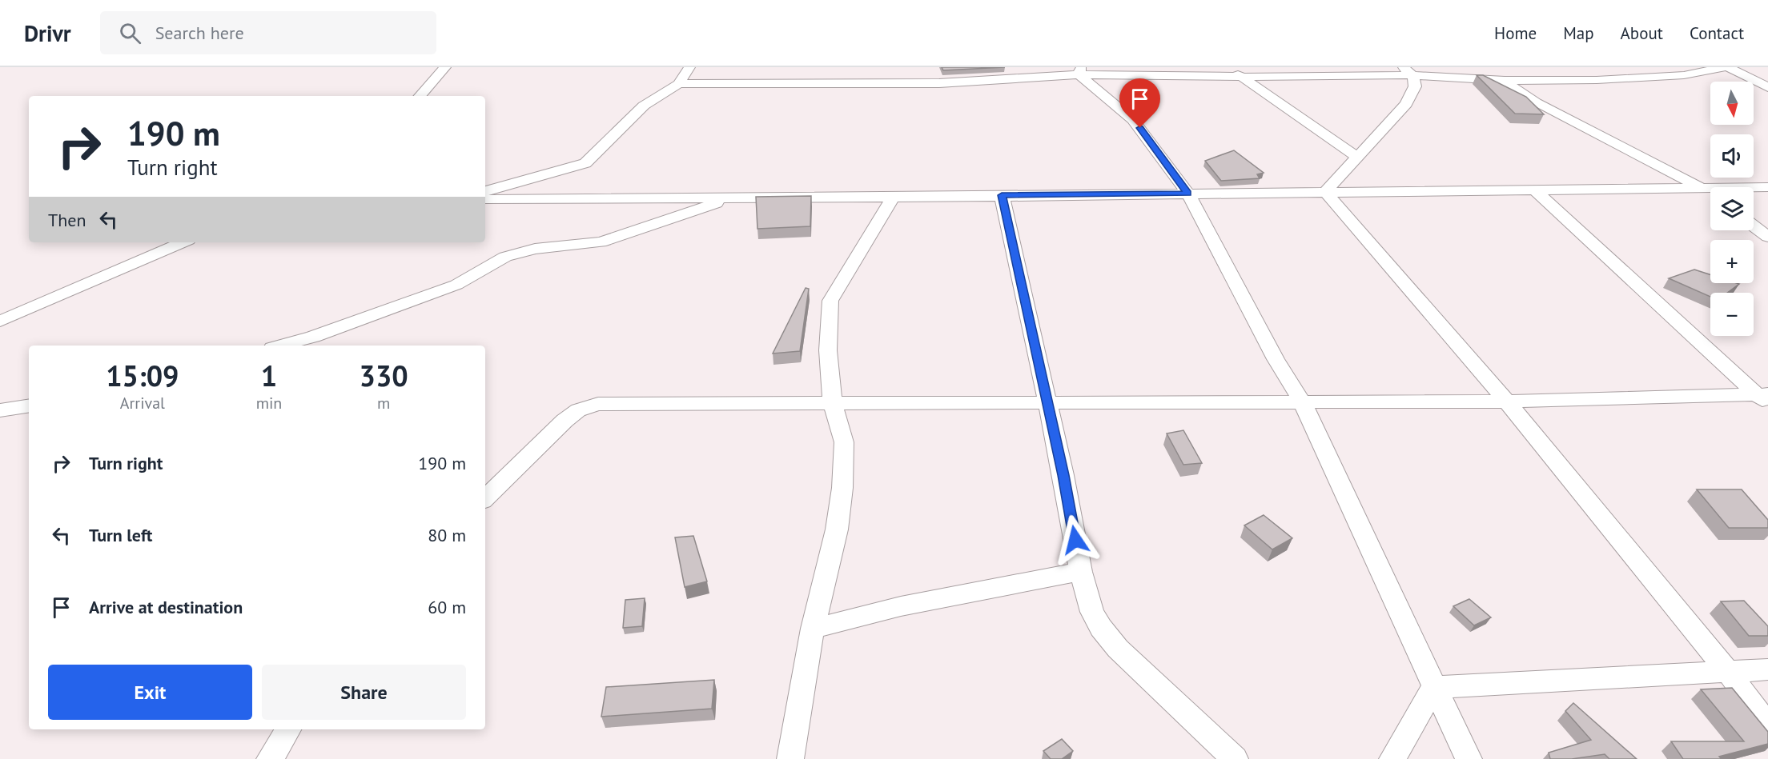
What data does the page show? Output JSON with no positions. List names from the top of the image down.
{
  "north": "bottom",
  "page": {
    "header": "Drivr",
    "search": "Search here",
    "nav": [
      "Home",
      "Map",
      "About",
      "Contact"
    ],
    "map_buttons": ["+", "−"],
    "turn": ["190 m", "Turn right"],
    "then": "Then",
    "eta": [
      "15:09",
      "Arrival",
      "1",
      "min",
      "330",
      "m"
    ],
    "list": [
      {
        "name": "Turn right",
        "value": "190 m"
      },
      {
        "name": "Turn left",
        "value": "80 m"
      },
      {
        "name": "Arrive at destination",
        "value": "60 m"
      }
    ],
    "buttons": ["Exit", "Share"]
  }
}
